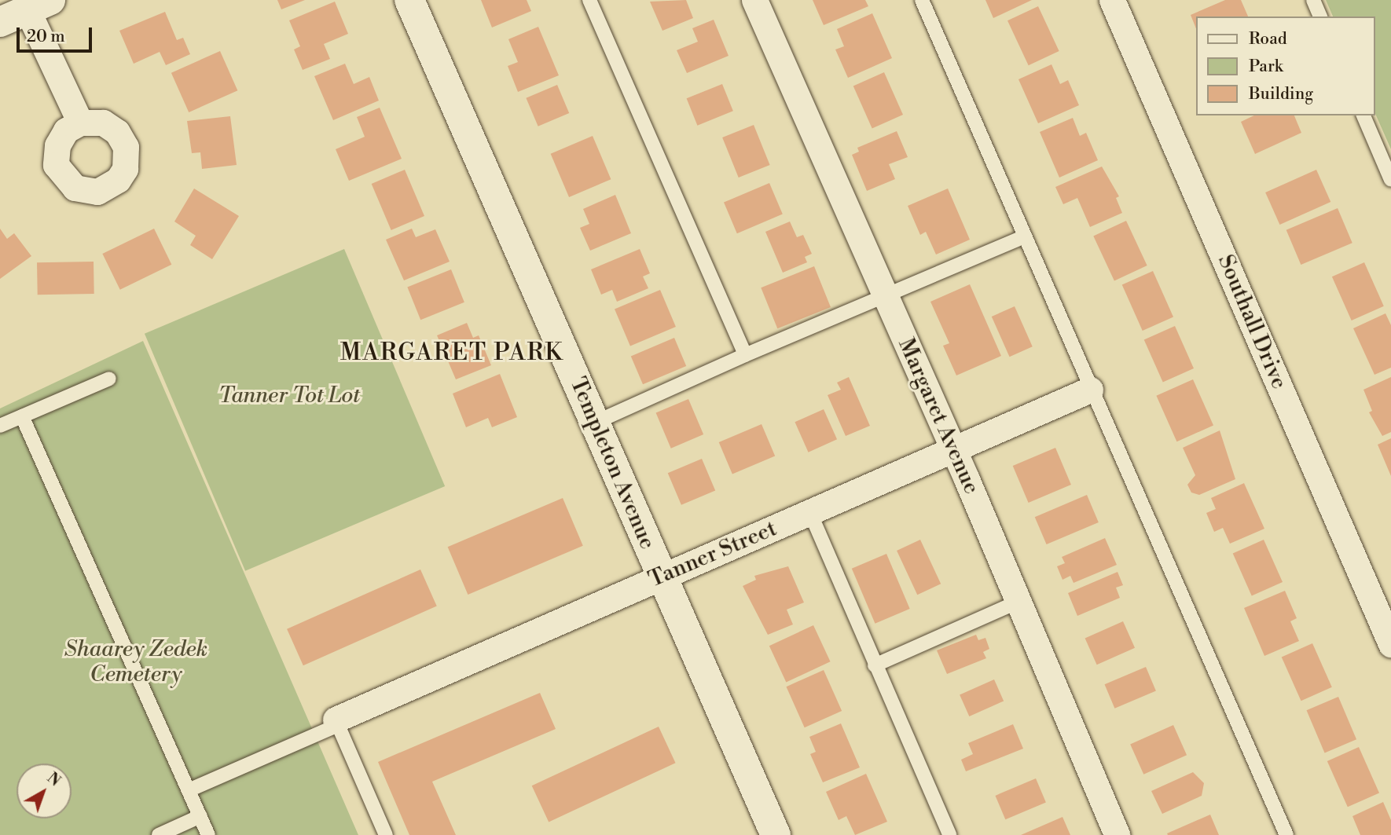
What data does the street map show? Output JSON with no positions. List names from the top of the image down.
{
  "streets": {
    "street": [
      "Southall Drive",
      "Margaret Avenue",
      "Templeton Avenue",
      "Tanner Street"
    ]
  },
  "crossings": [
    ["Margaret Avenue", "Tanner Street"],
    ["Templeton Avenue", "Tanner Street"]
  ],
  "districts": ["MARGARET PARK"],
  "parks": ["Tanner Tot Lot", "Shaarey Zedek Cemetery"],
  "legend": ["Road", "Park", "Building"],
  "scale_bar": "20 m",
  "north": "top right"
}
